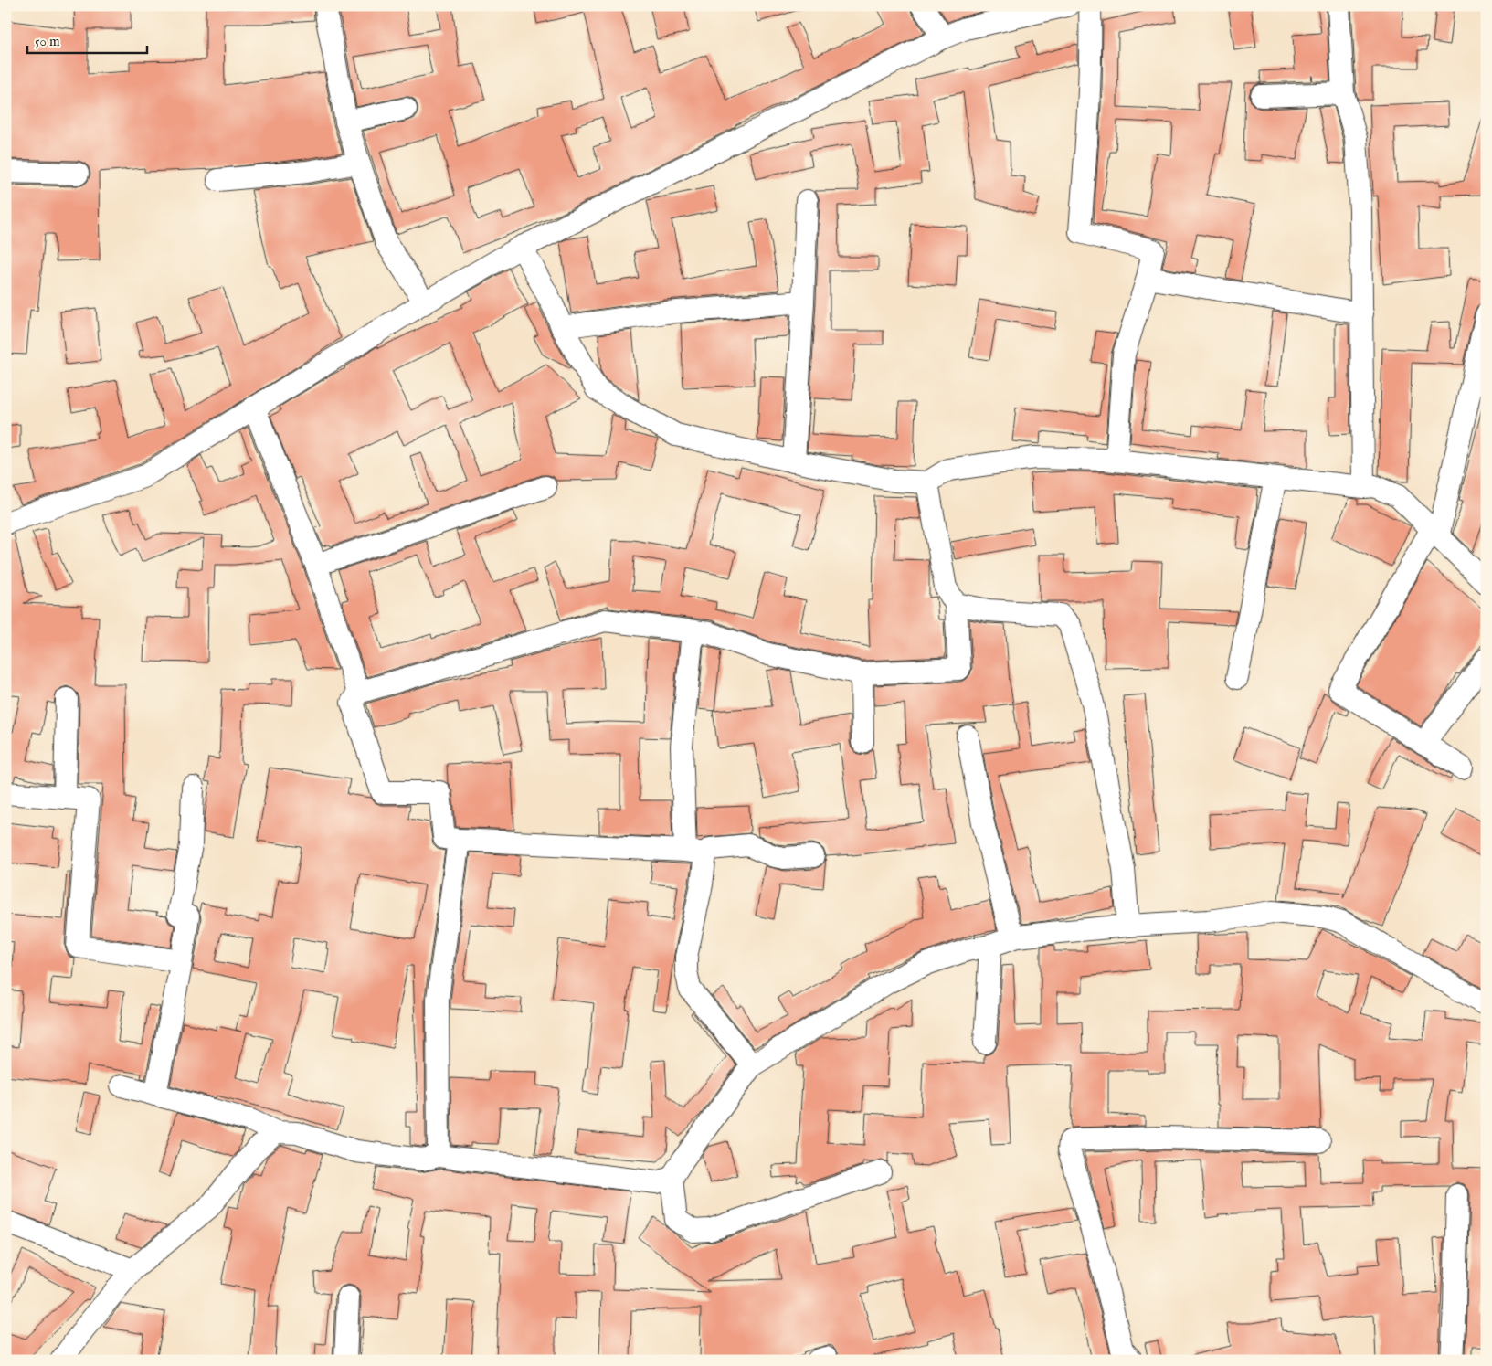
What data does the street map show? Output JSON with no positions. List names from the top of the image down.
{
  "scale_bar": "50 m"
}
